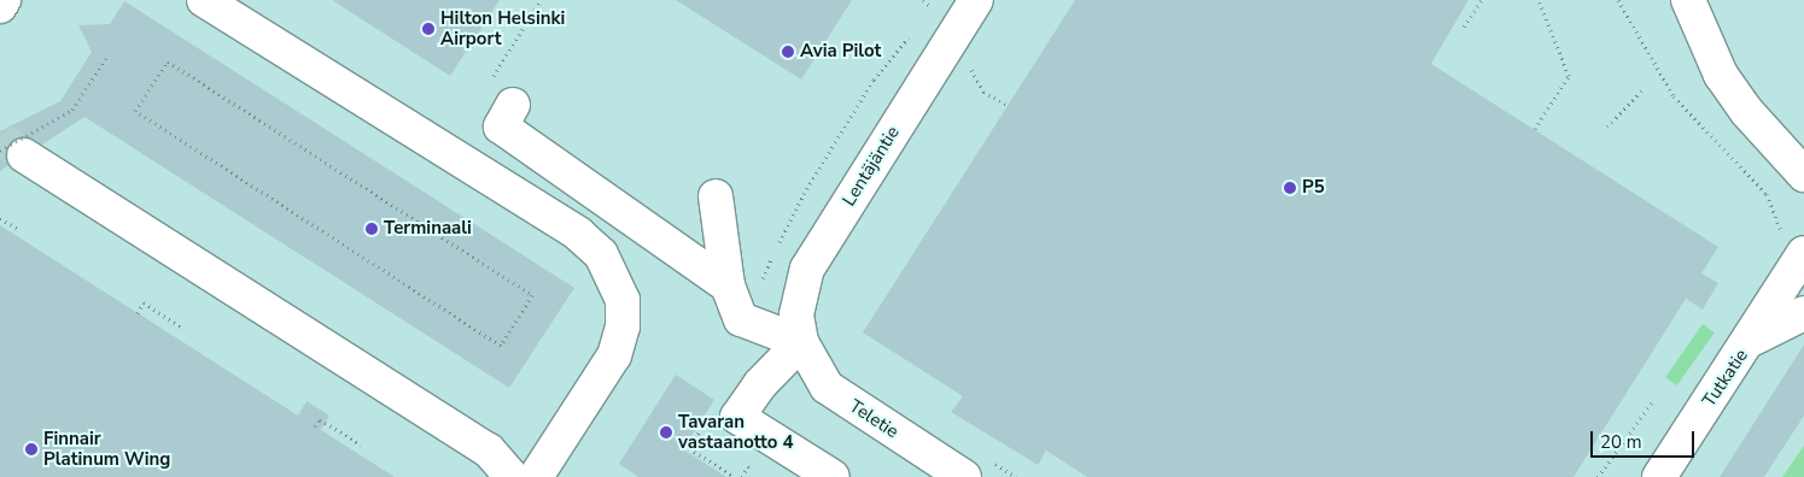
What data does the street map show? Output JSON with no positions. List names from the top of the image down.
{
  "streets": {
    "street": ["Lentäjäntie", "Tutkatie", "Teletie"]
  },
  "crossings": [
    ["Lentäjäntie", "Teletie"]
  ],
  "places": [
    "Hilton Helsinki Airport",
    "Avia Pilot",
    "P5",
    "Terminaali",
    "Tavaran vastaanotto 4",
    "Finnair Platinum Wing"
  ],
  "scale_bar": "20 m"
}
